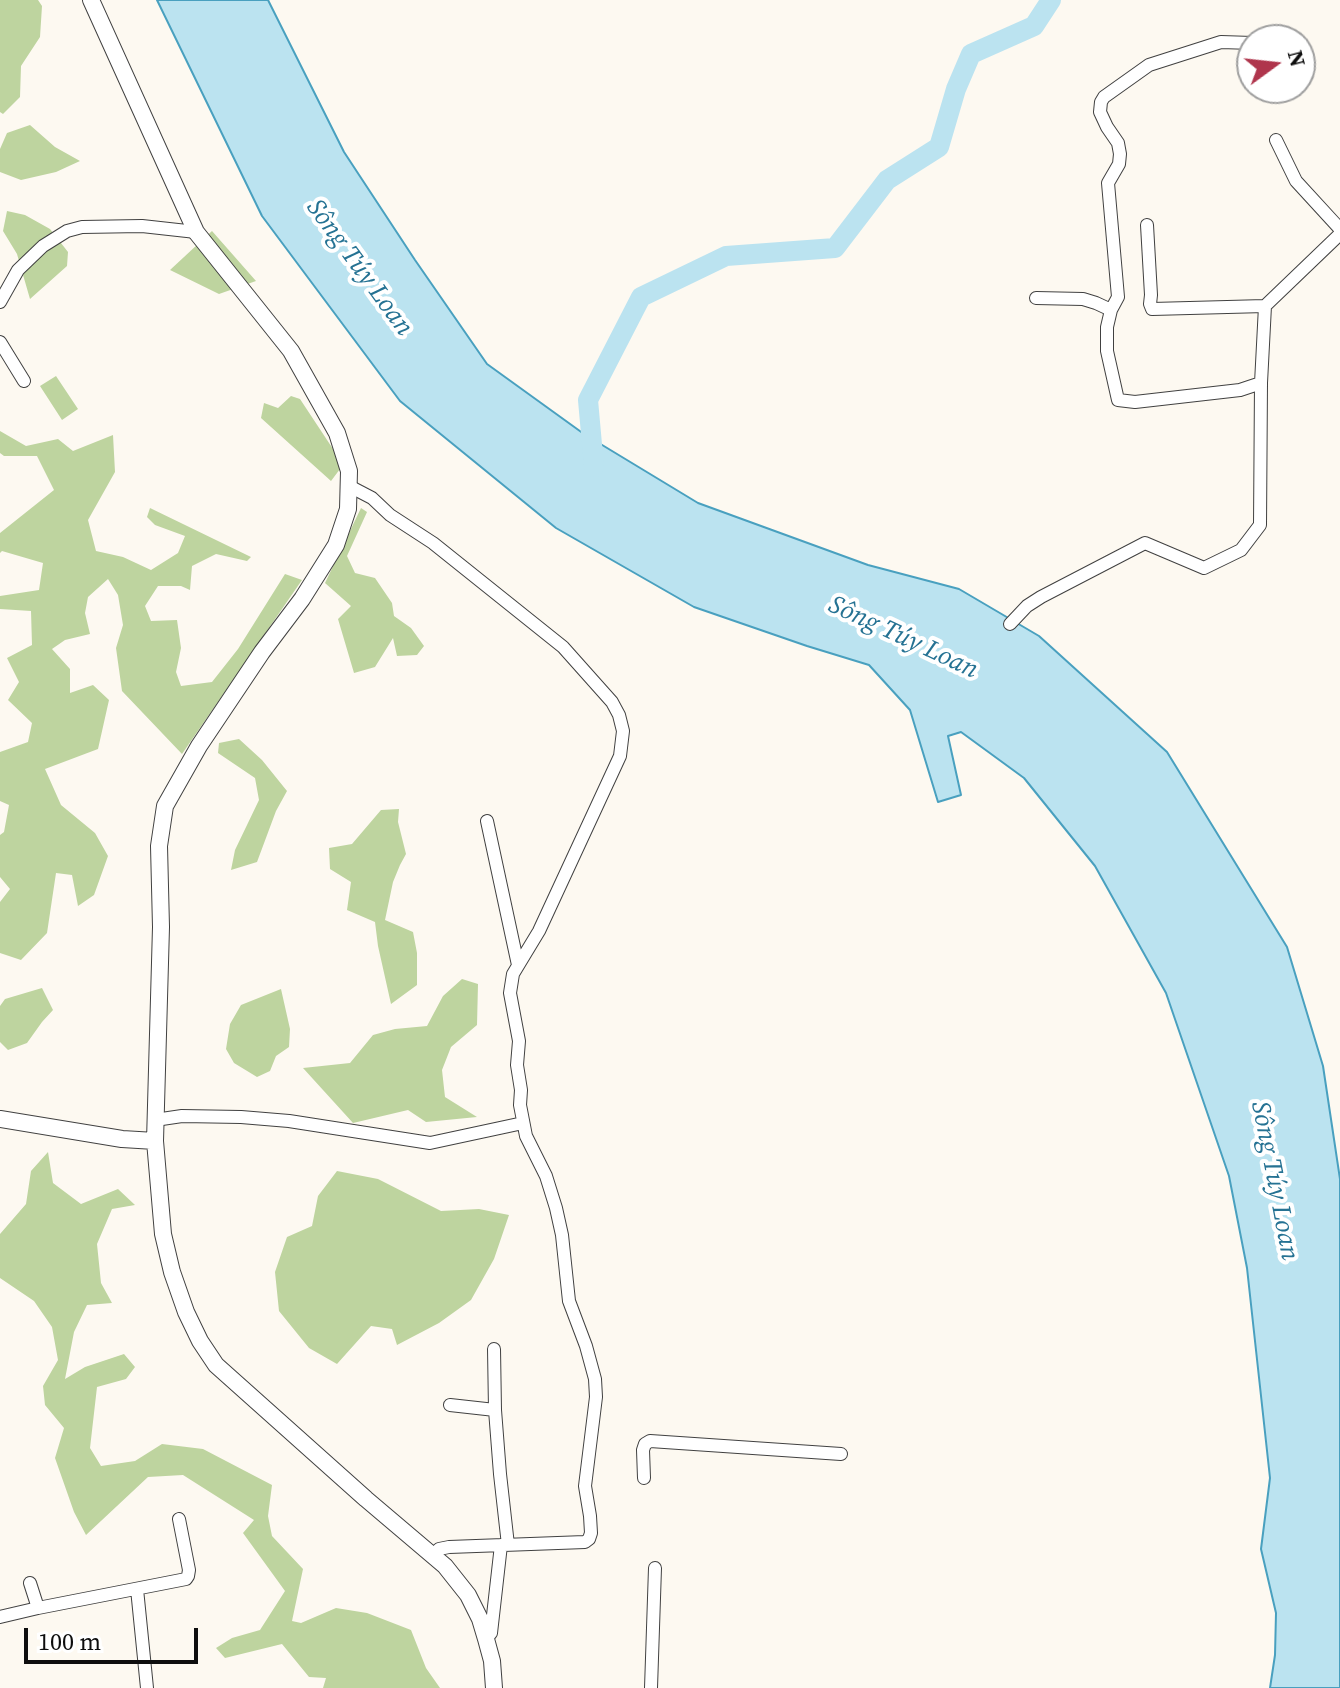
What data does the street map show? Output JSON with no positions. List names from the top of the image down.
{
  "water": ["Sông Túy Loan"],
  "scale_bar": "100 m",
  "north": "right"
}
